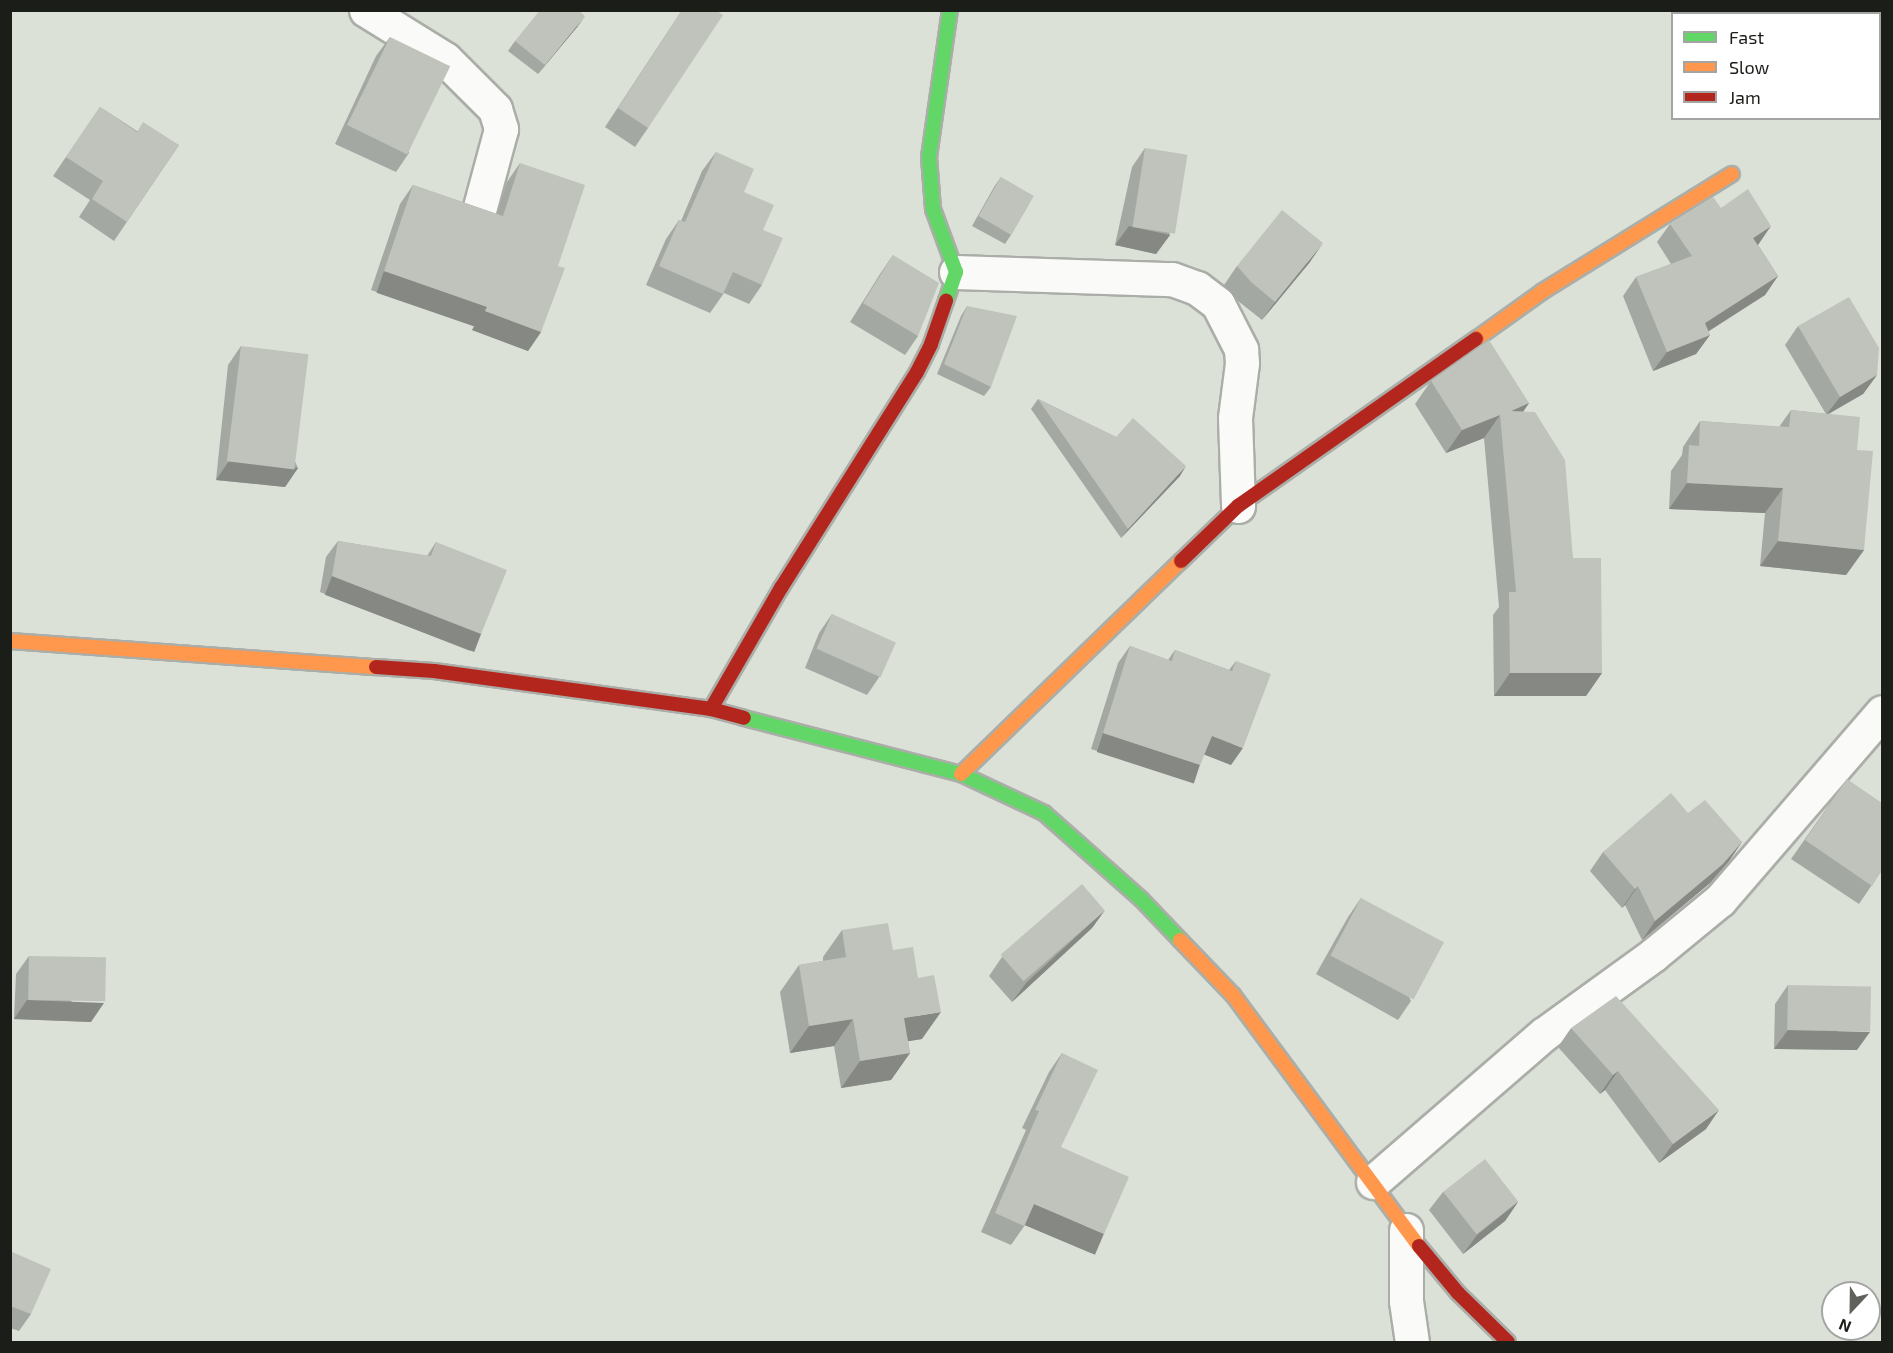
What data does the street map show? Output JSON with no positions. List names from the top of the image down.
{
  "legend": ["Fast", "Slow", "Jam"],
  "north": "bottom"
}
